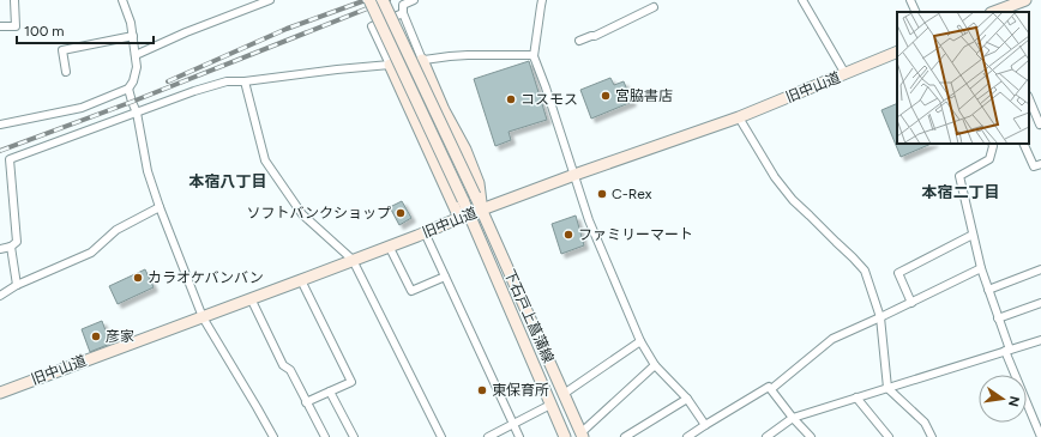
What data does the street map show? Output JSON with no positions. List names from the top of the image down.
{
  "streets": {
    "main road": ["旧中山道", "下石戸上菖蒲線"]
  },
  "crossings": [
    ["旧中山道", "下石戸上菖蒲線"]
  ],
  "districts": ["本宿八丁目", "本宿二丁目"],
  "places": [
    "宮脇書店",
    "コスモス",
    "C-Rex",
    "ソフトバンクショップ",
    "ファミリーマート",
    "カラオケバンバン",
    "彦家",
    "東保育所"
  ],
  "scale_bar": "100 m",
  "north": "right"
}
